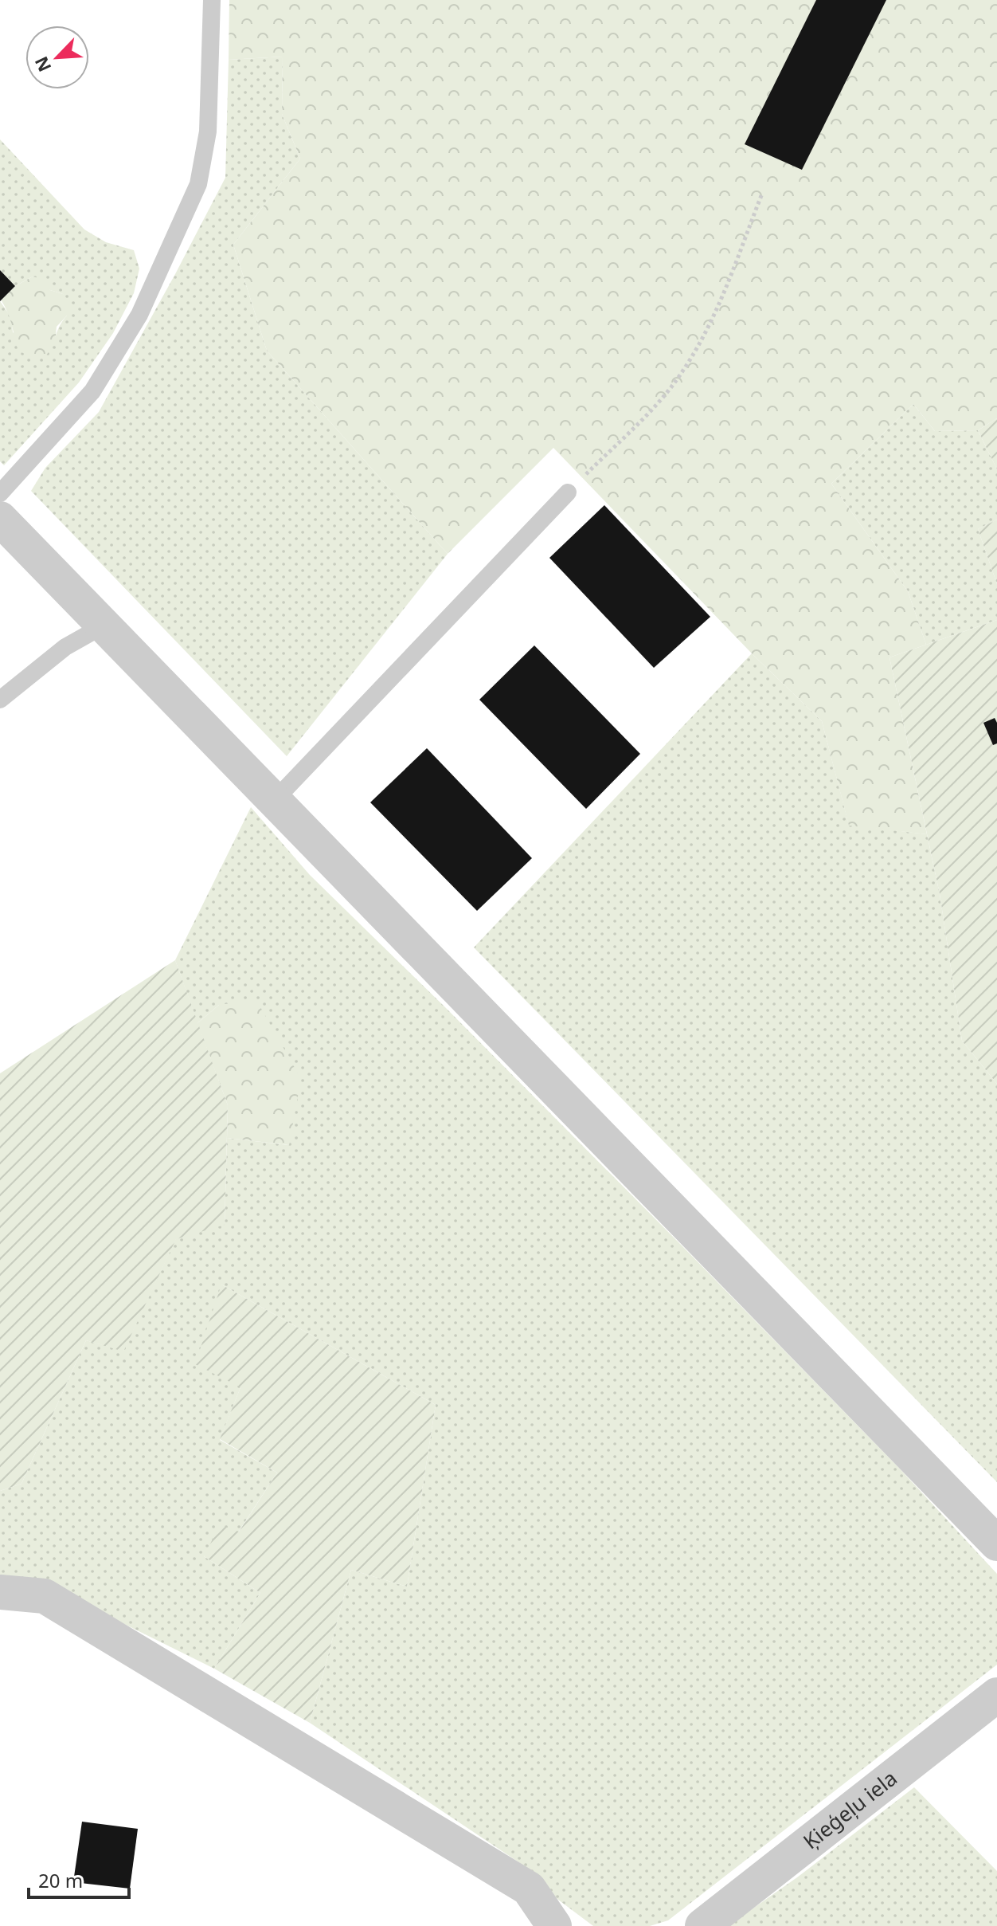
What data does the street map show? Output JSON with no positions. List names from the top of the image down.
{
  "streets": {
    "street": ["Ķieģeļu iela"]
  },
  "scale_bar": "20 m",
  "north": "bottom left"
}
